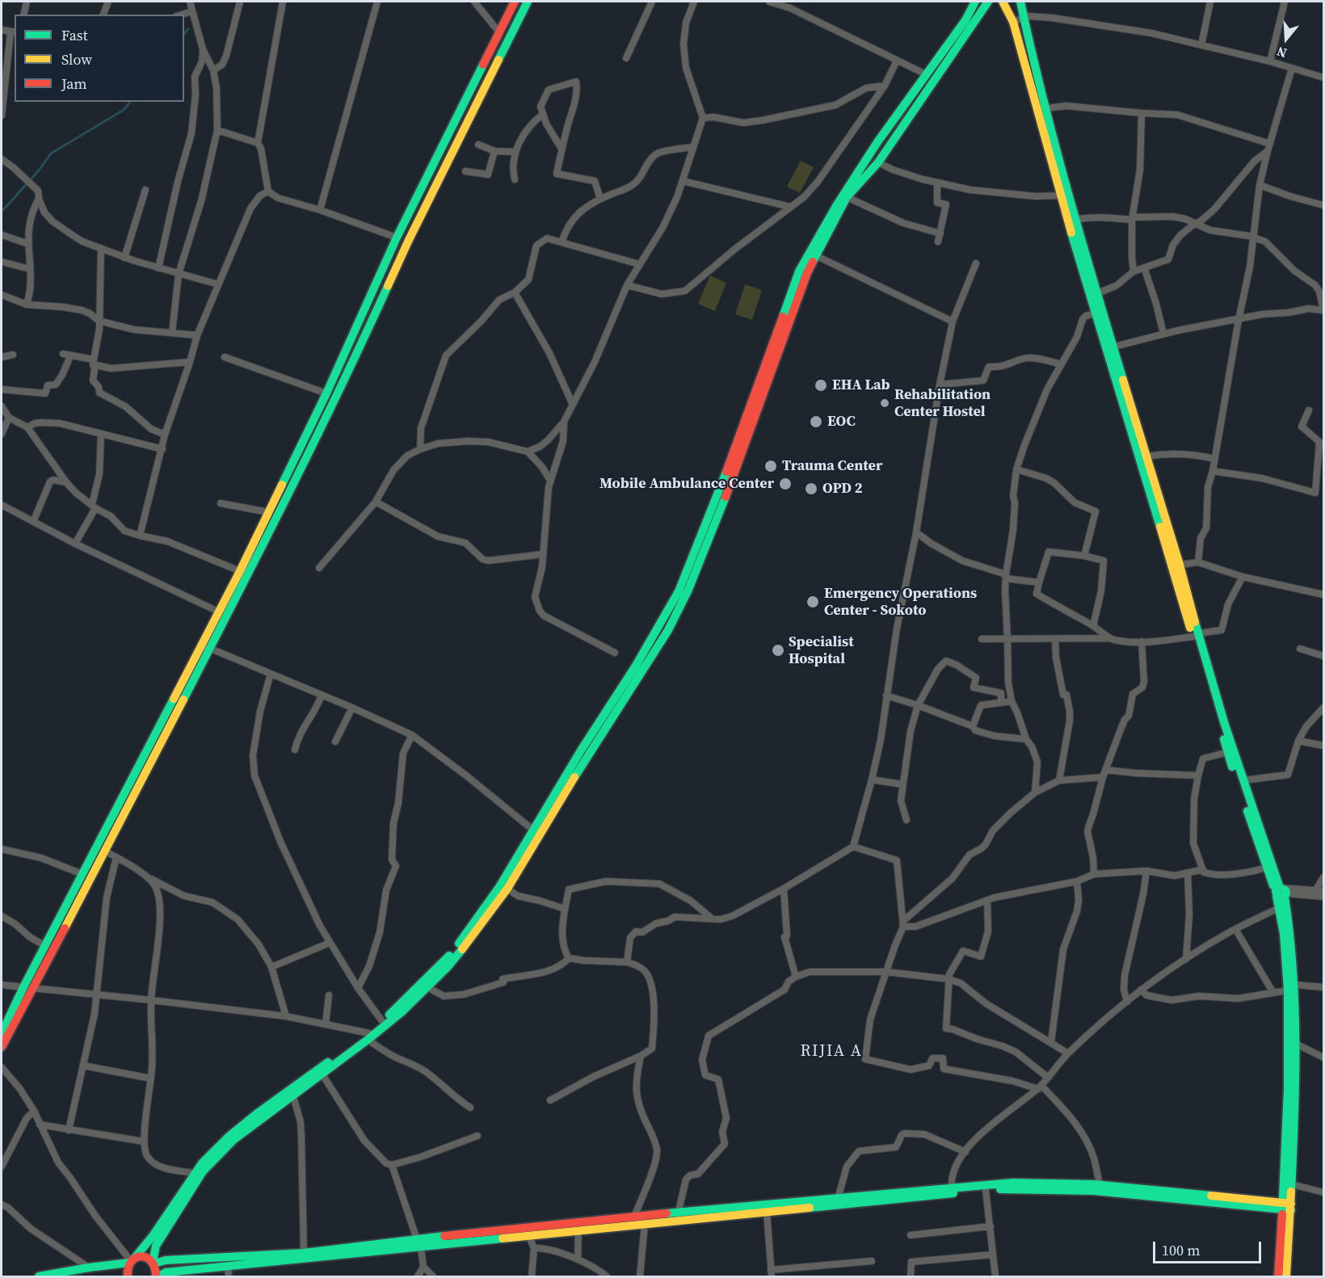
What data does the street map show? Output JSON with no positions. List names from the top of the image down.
{
  "districts": ["RIJIA A"],
  "places": [
    "EHA Lab",
    "Rehabilitation Center Hostel",
    "EOC",
    "Trauma Center",
    "Mobile Ambulance Center",
    "OPD 2",
    "Emergency Operations Center - Sokoto",
    "Specialist Hospital"
  ],
  "legend": ["Fast", "Slow", "Jam"],
  "scale_bar": "100 m",
  "north": "bottom"
}
